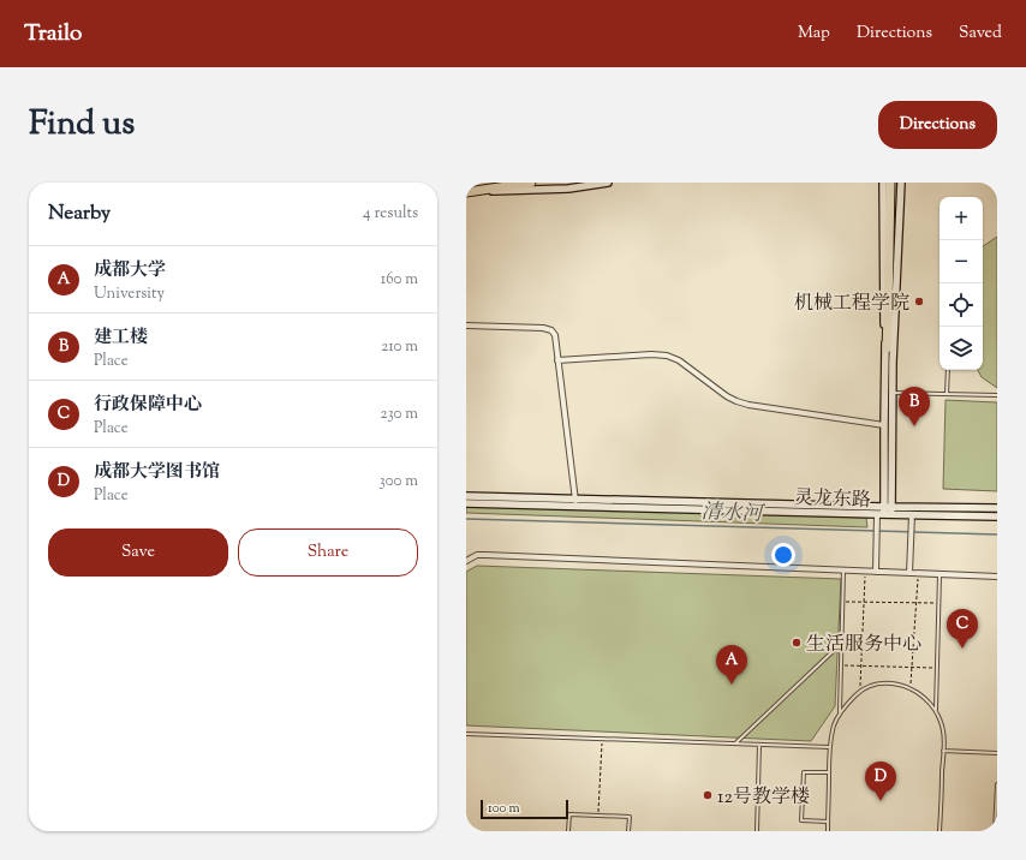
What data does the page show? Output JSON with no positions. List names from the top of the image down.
{
  "streets": {
    "main road": ["灵龙东路"]
  },
  "water": ["清水河"],
  "places": ["机械工程学院", "生活服务中心", "12号教学楼"],
  "scale_bar": "100 m",
  "page": {
    "header": "Trailo",
    "nav": ["Map", "Directions", "Saved"],
    "title": "Find us",
    "buttons": [
      "Directions",
      ["Save", "Share"]
    ],
    "heading": ["Nearby", "4 results"],
    "map_buttons": ["+", "−"],
    "list": [
      {
        "mark": "A",
        "name": "成都大学",
        "note": "University",
        "value": "160 m"
      },
      {
        "mark": "B",
        "name": "建工楼",
        "note": "Place",
        "value": "210 m"
      },
      {
        "mark": "C",
        "name": "行政保障中心",
        "note": "Place",
        "value": "230 m"
      },
      {
        "mark": "D",
        "name": "成都大学图书馆",
        "note": "Place",
        "value": "300 m"
      }
    ],
    "pins": [
      "B",
      "C",
      "A",
      "D"
    ],
    "scale": "100 m"
  }
}
